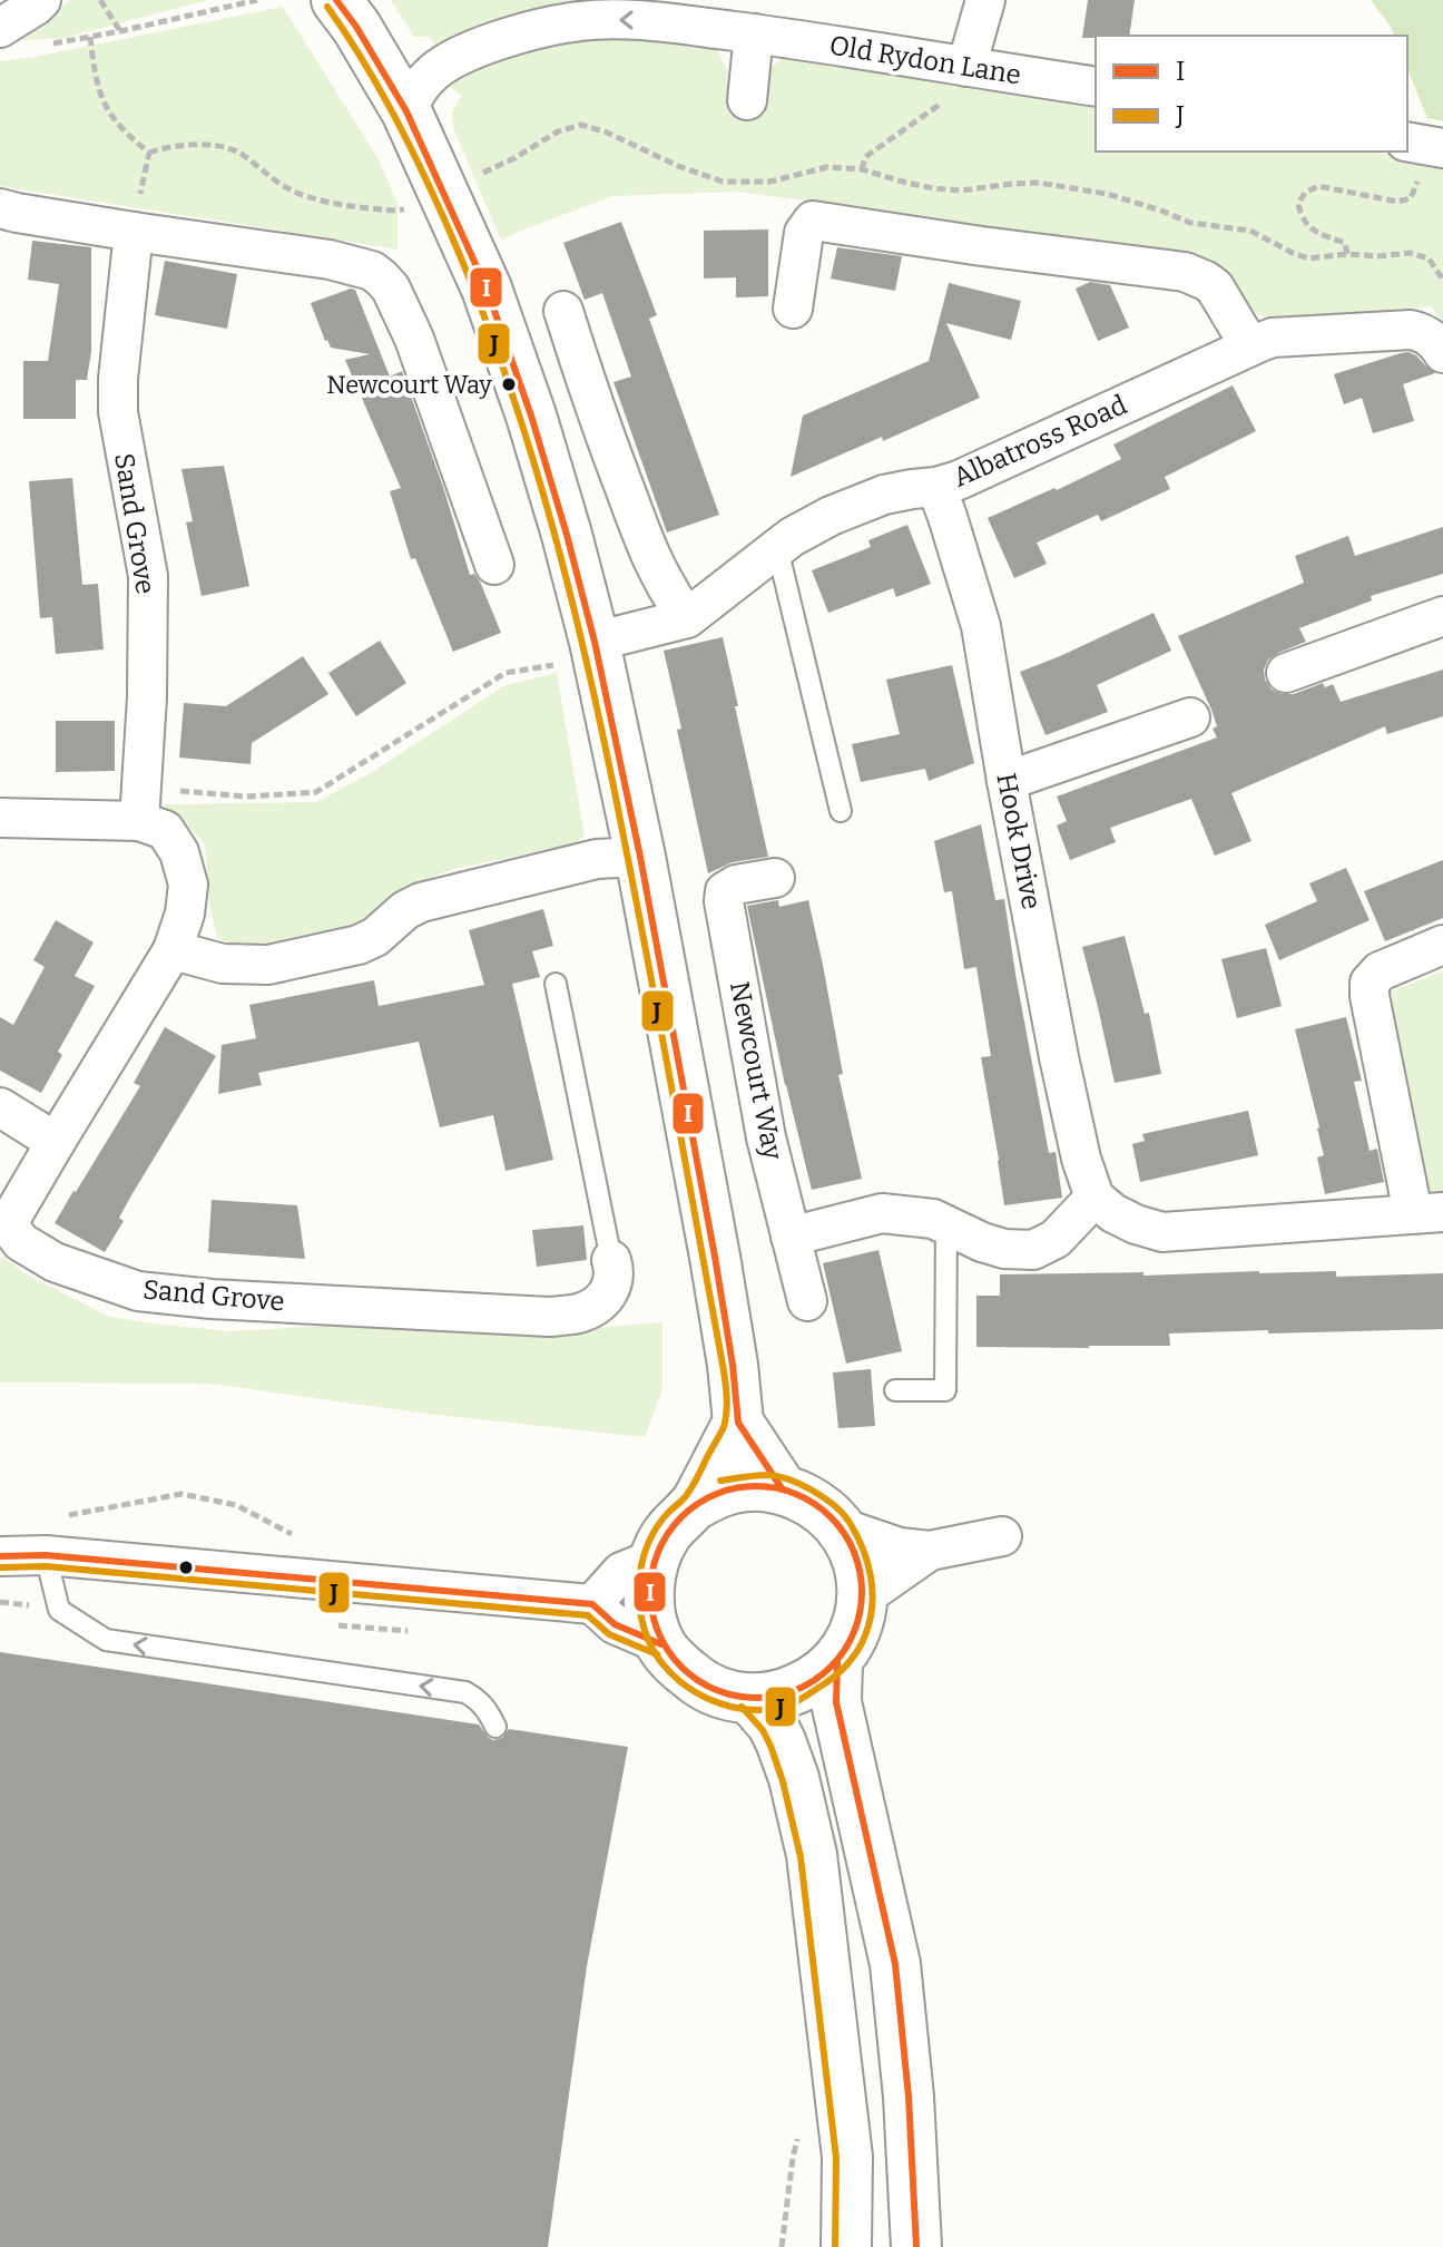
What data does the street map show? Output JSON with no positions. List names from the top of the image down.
{
  "streets": {
    "street": [
      "Old Rydon Lane",
      "Albatross Road",
      "Sand Grove",
      "Hook Drive",
      "Newcourt Way"
    ]
  },
  "crossings": [
    ["Albatross Road", "Hook Drive"]
  ],
  "one_way": ["Old Rydon Lane"],
  "places": ["Newcourt Way"],
  "lines": ["transit line I", "transit line J"],
  "legend": ["I", "J"]
}
